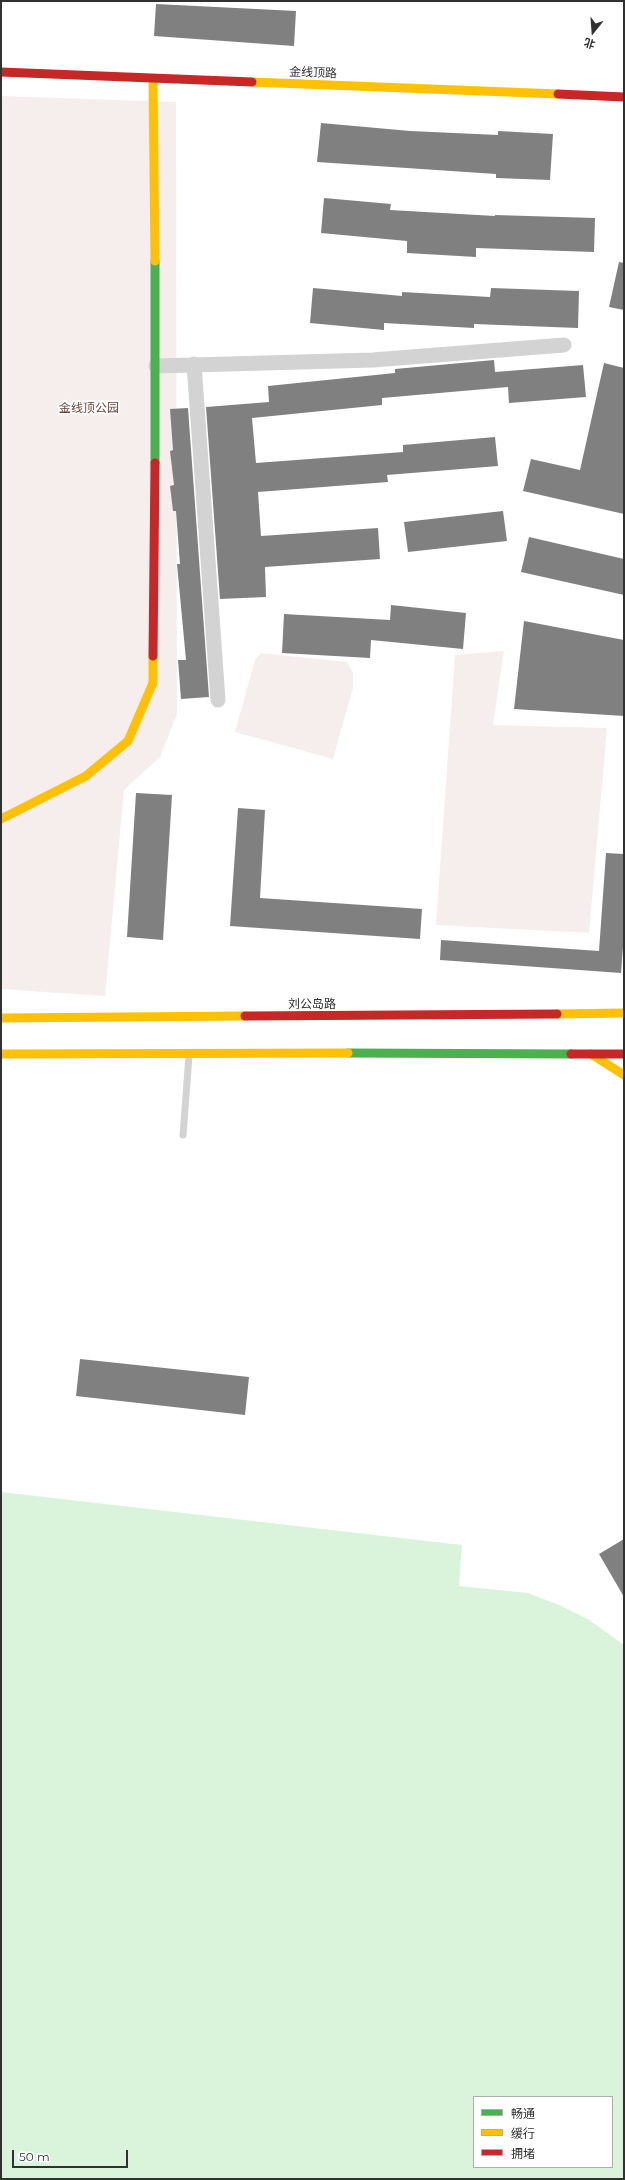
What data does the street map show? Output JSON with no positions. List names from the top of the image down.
{
  "streets": {
    "street": ["金线顶路", "刘公岛路"]
  },
  "parks": ["金线顶公园"],
  "legend": ["畅通", "缓行", "拥堵"],
  "scale_bar": "50 m",
  "north": "bottom"
}
